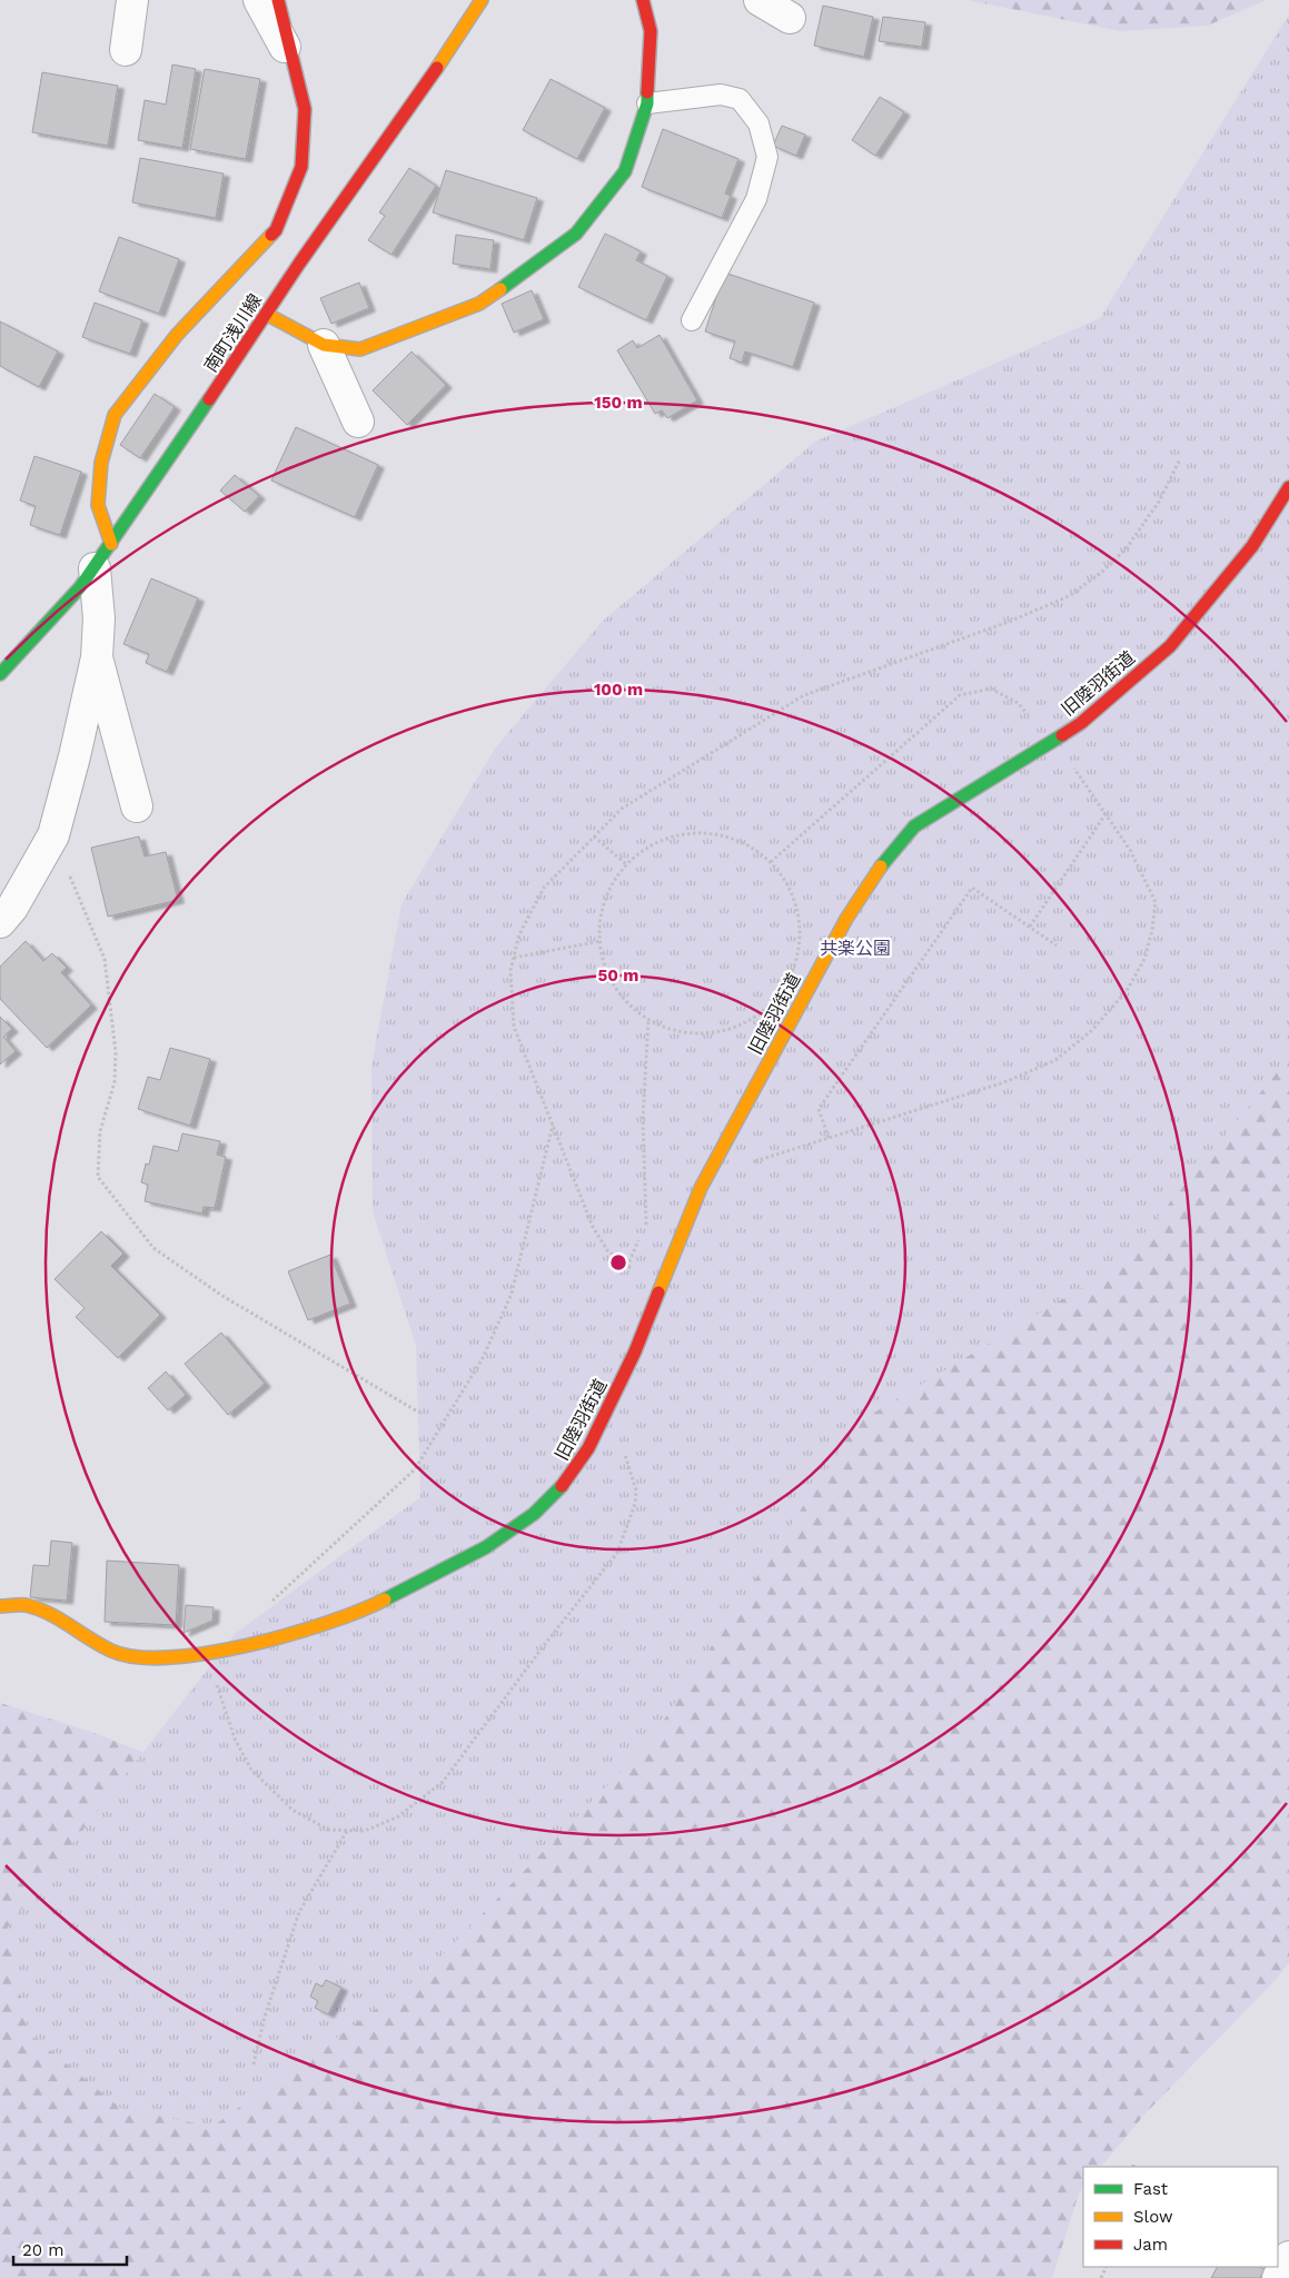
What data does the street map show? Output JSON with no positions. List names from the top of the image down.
{
  "streets": {
    "street": ["南町浅川線", "旧陸羽街道"]
  },
  "parks": ["共楽公園"],
  "legend": ["Fast", "Slow", "Jam"],
  "scale_bar": "20 m",
  "rings": ["150 m", "100 m", "50 m"]
}
